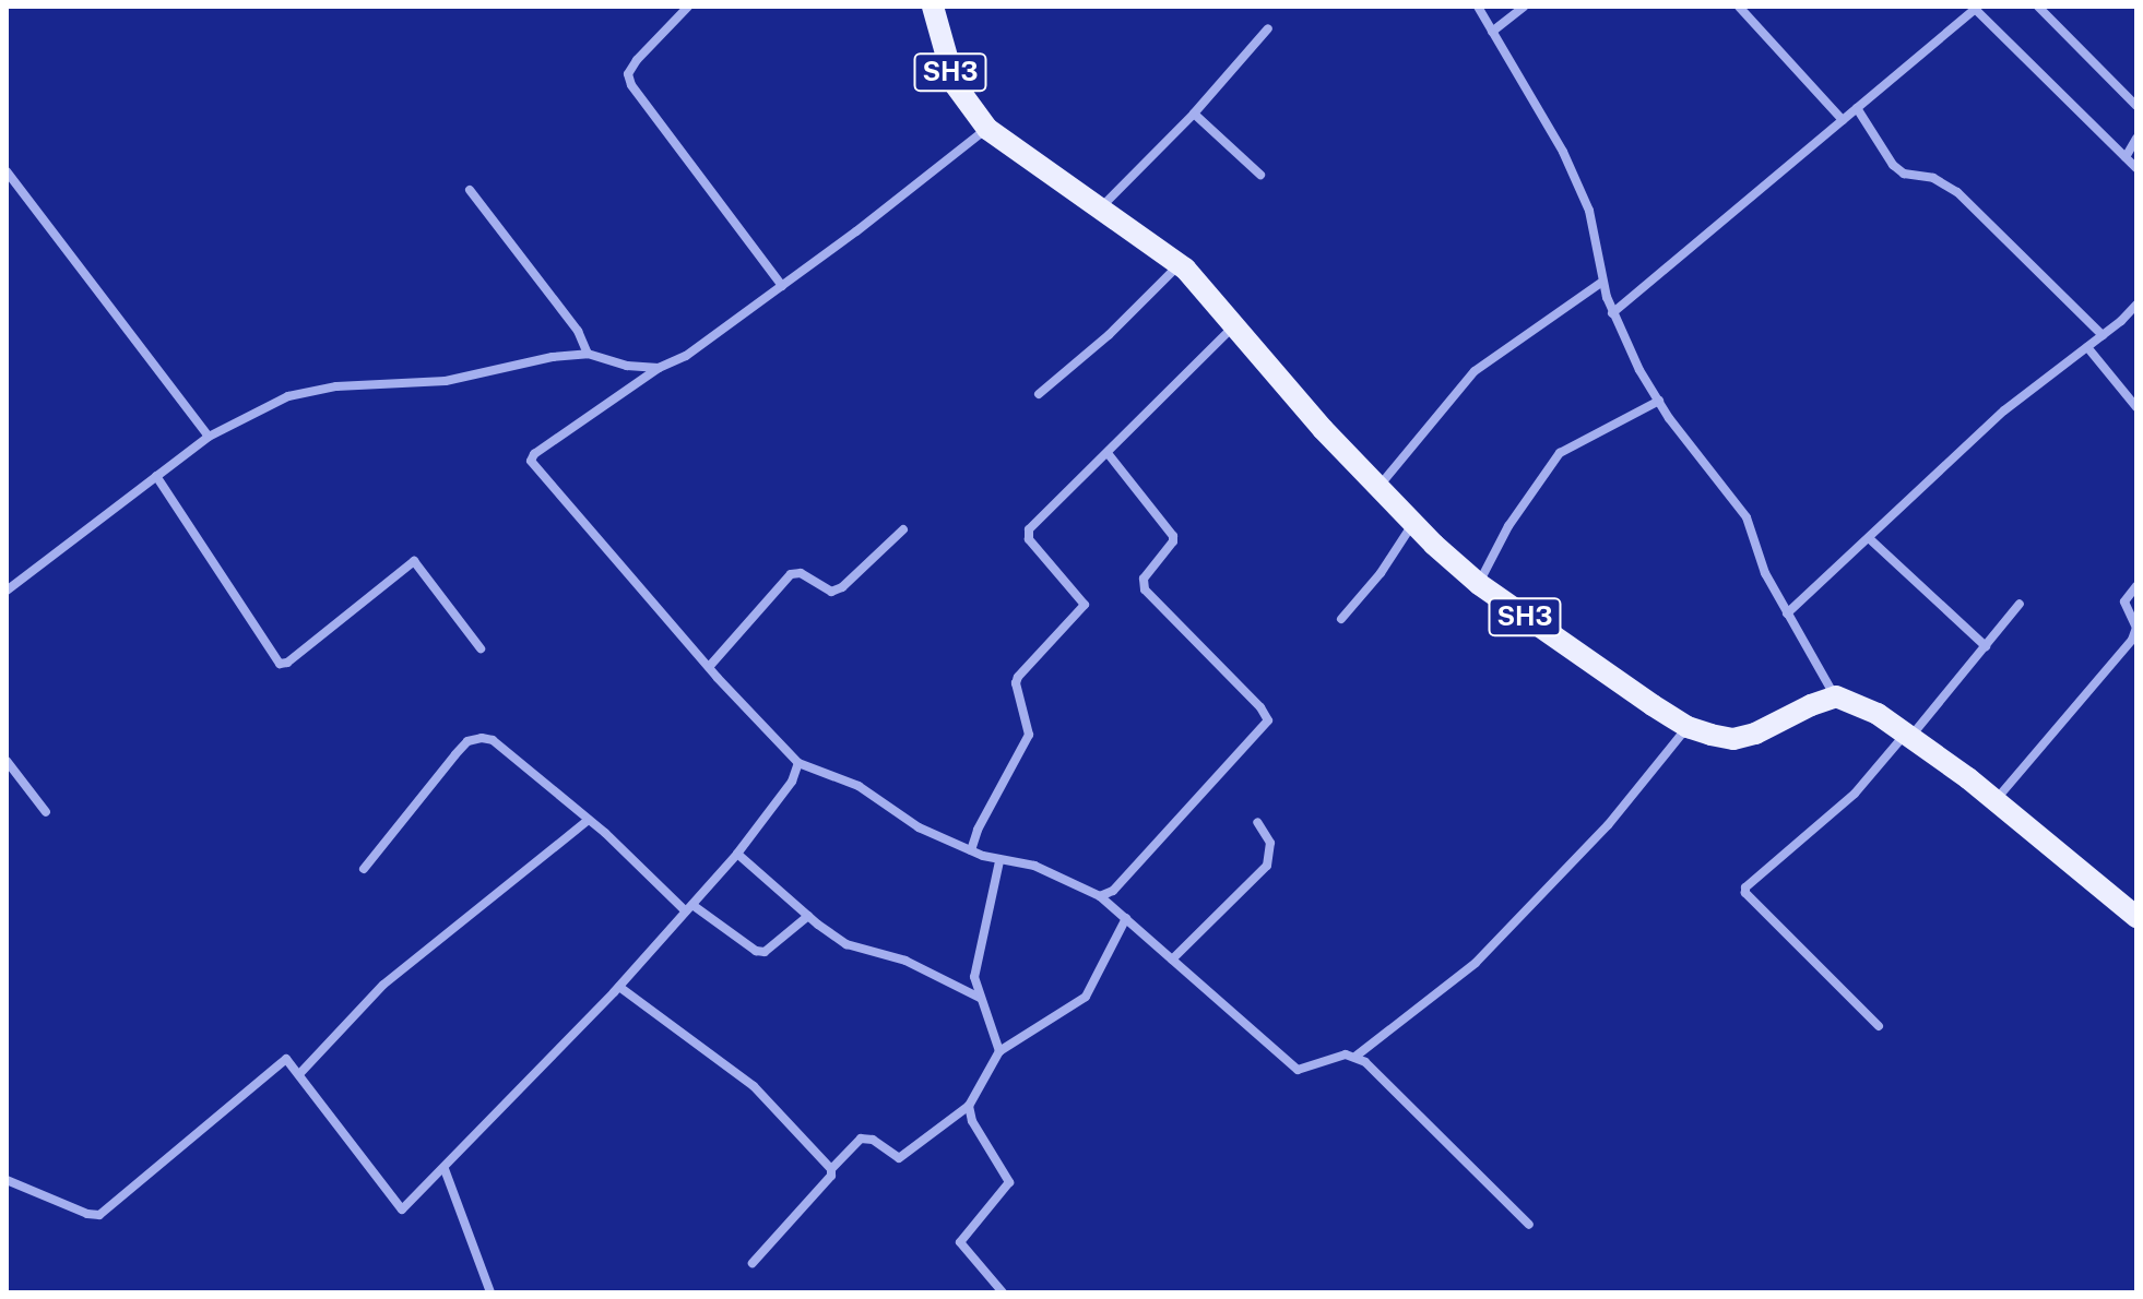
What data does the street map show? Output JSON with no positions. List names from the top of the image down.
{
  "streets": {
    "main road": ["SH3"]
  }
}
